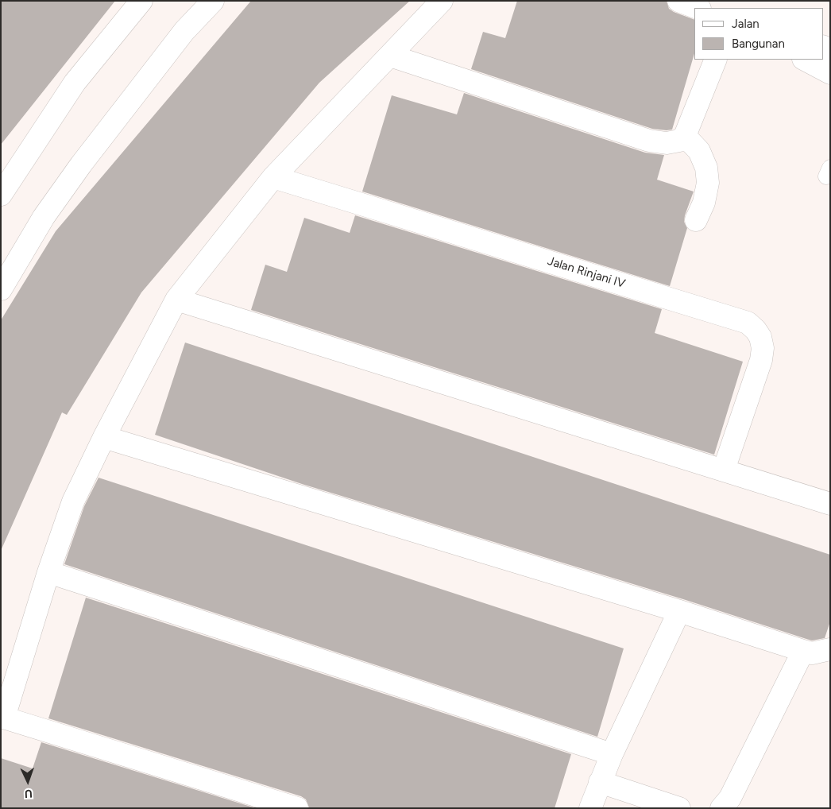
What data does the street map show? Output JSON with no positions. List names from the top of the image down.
{
  "streets": {
    "street": ["Jalan Rinjani IV"]
  },
  "legend": ["Jalan", "Bangunan"],
  "north": "bottom"
}
